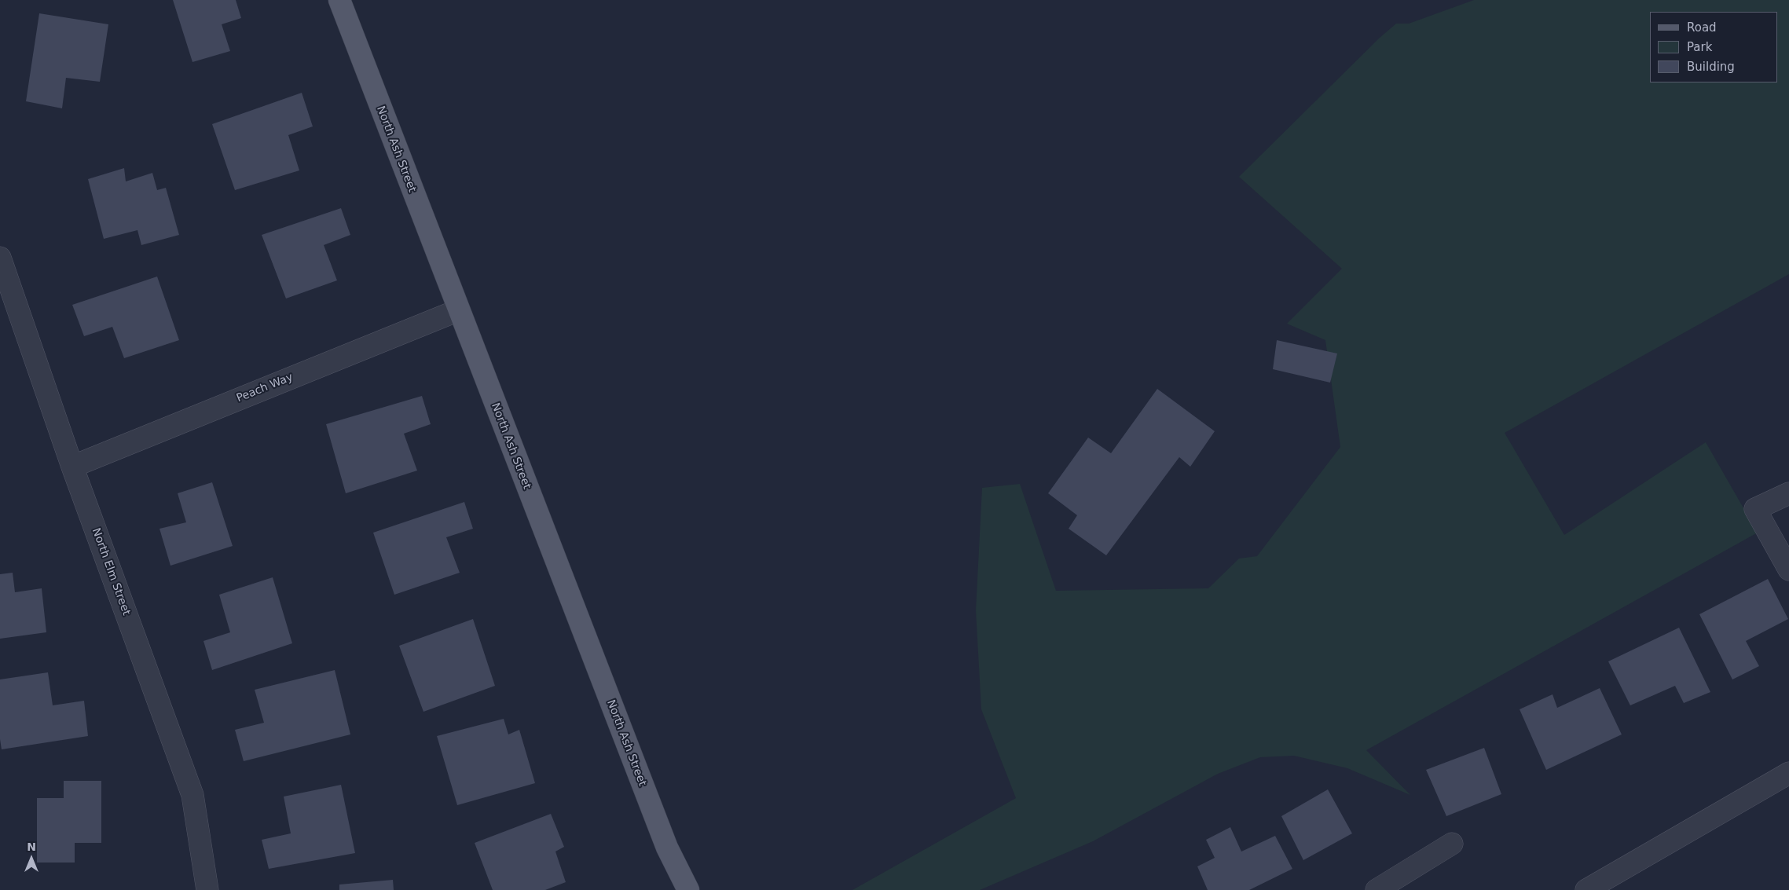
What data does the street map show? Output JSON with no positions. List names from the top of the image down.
{
  "streets": {
    "main road": ["North Ash Street"],
    "street": ["Peach Way", "North Elm Street"]
  },
  "crossings": [
    ["North Ash Street", "Peach Way"],
    ["Peach Way", "North Elm Street"]
  ],
  "legend": ["Road", "Park", "Building"],
  "north": "top"
}
